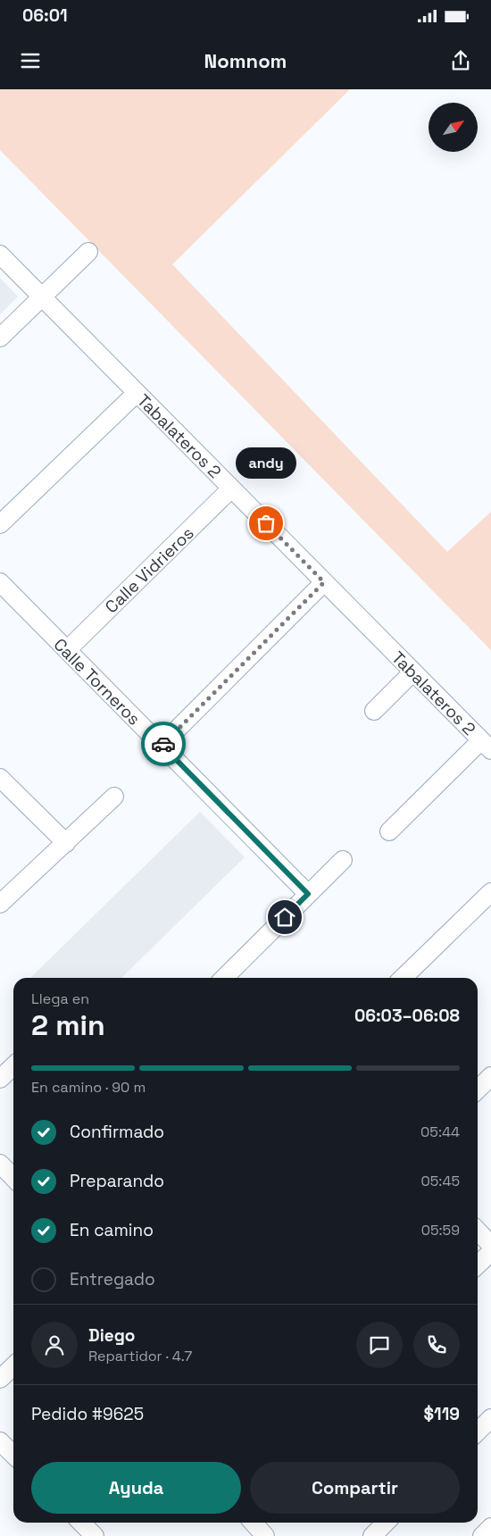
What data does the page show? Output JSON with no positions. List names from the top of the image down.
{
  "streets": {
    "street": ["Tabalateros 2", "Calle Vidrieros", "Calle Torneros"]
  },
  "crossings": [
    ["Tabalateros 2", "Calle Vidrieros"],
    ["Calle Vidrieros", "Calle Torneros"]
  ],
  "places": ["andy"],
  "north": "top right",
  "page": {
    "status": "06:01",
    "header": "Nomnom",
    "bubble": "andy",
    "heading": ["2 min", "Llega en", "06:03–06:08"],
    "panel": [
      "Diego",
      "Repartidor · 4.7",
      "Pedido #9625",
      "$119"
    ],
    "bar": "En camino · 90 m",
    "list": [
      ["Confirmado", "05:44"],
      ["Preparando", "05:45"],
      ["En camino", "05:59"],
      "Entregado"
    ],
    "buttons": ["Ayuda", "Compartir"]
  }
}
